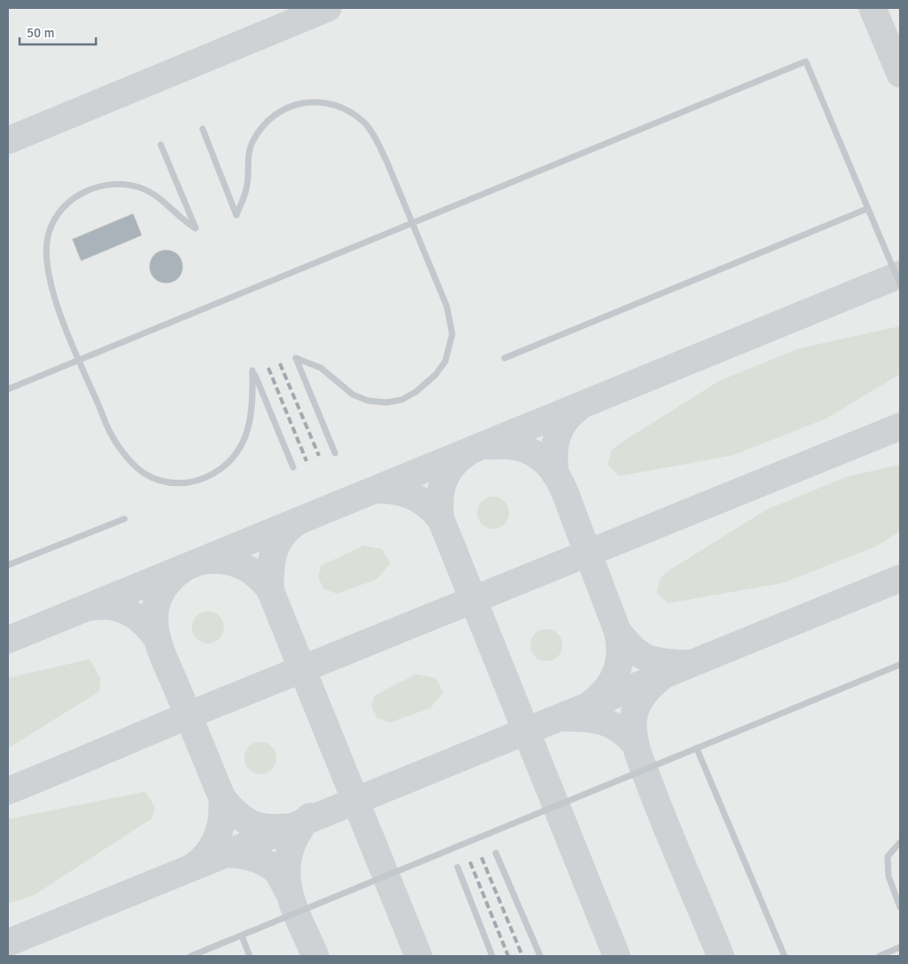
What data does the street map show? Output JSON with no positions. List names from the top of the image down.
{
  "scale_bar": "50 m"
}
